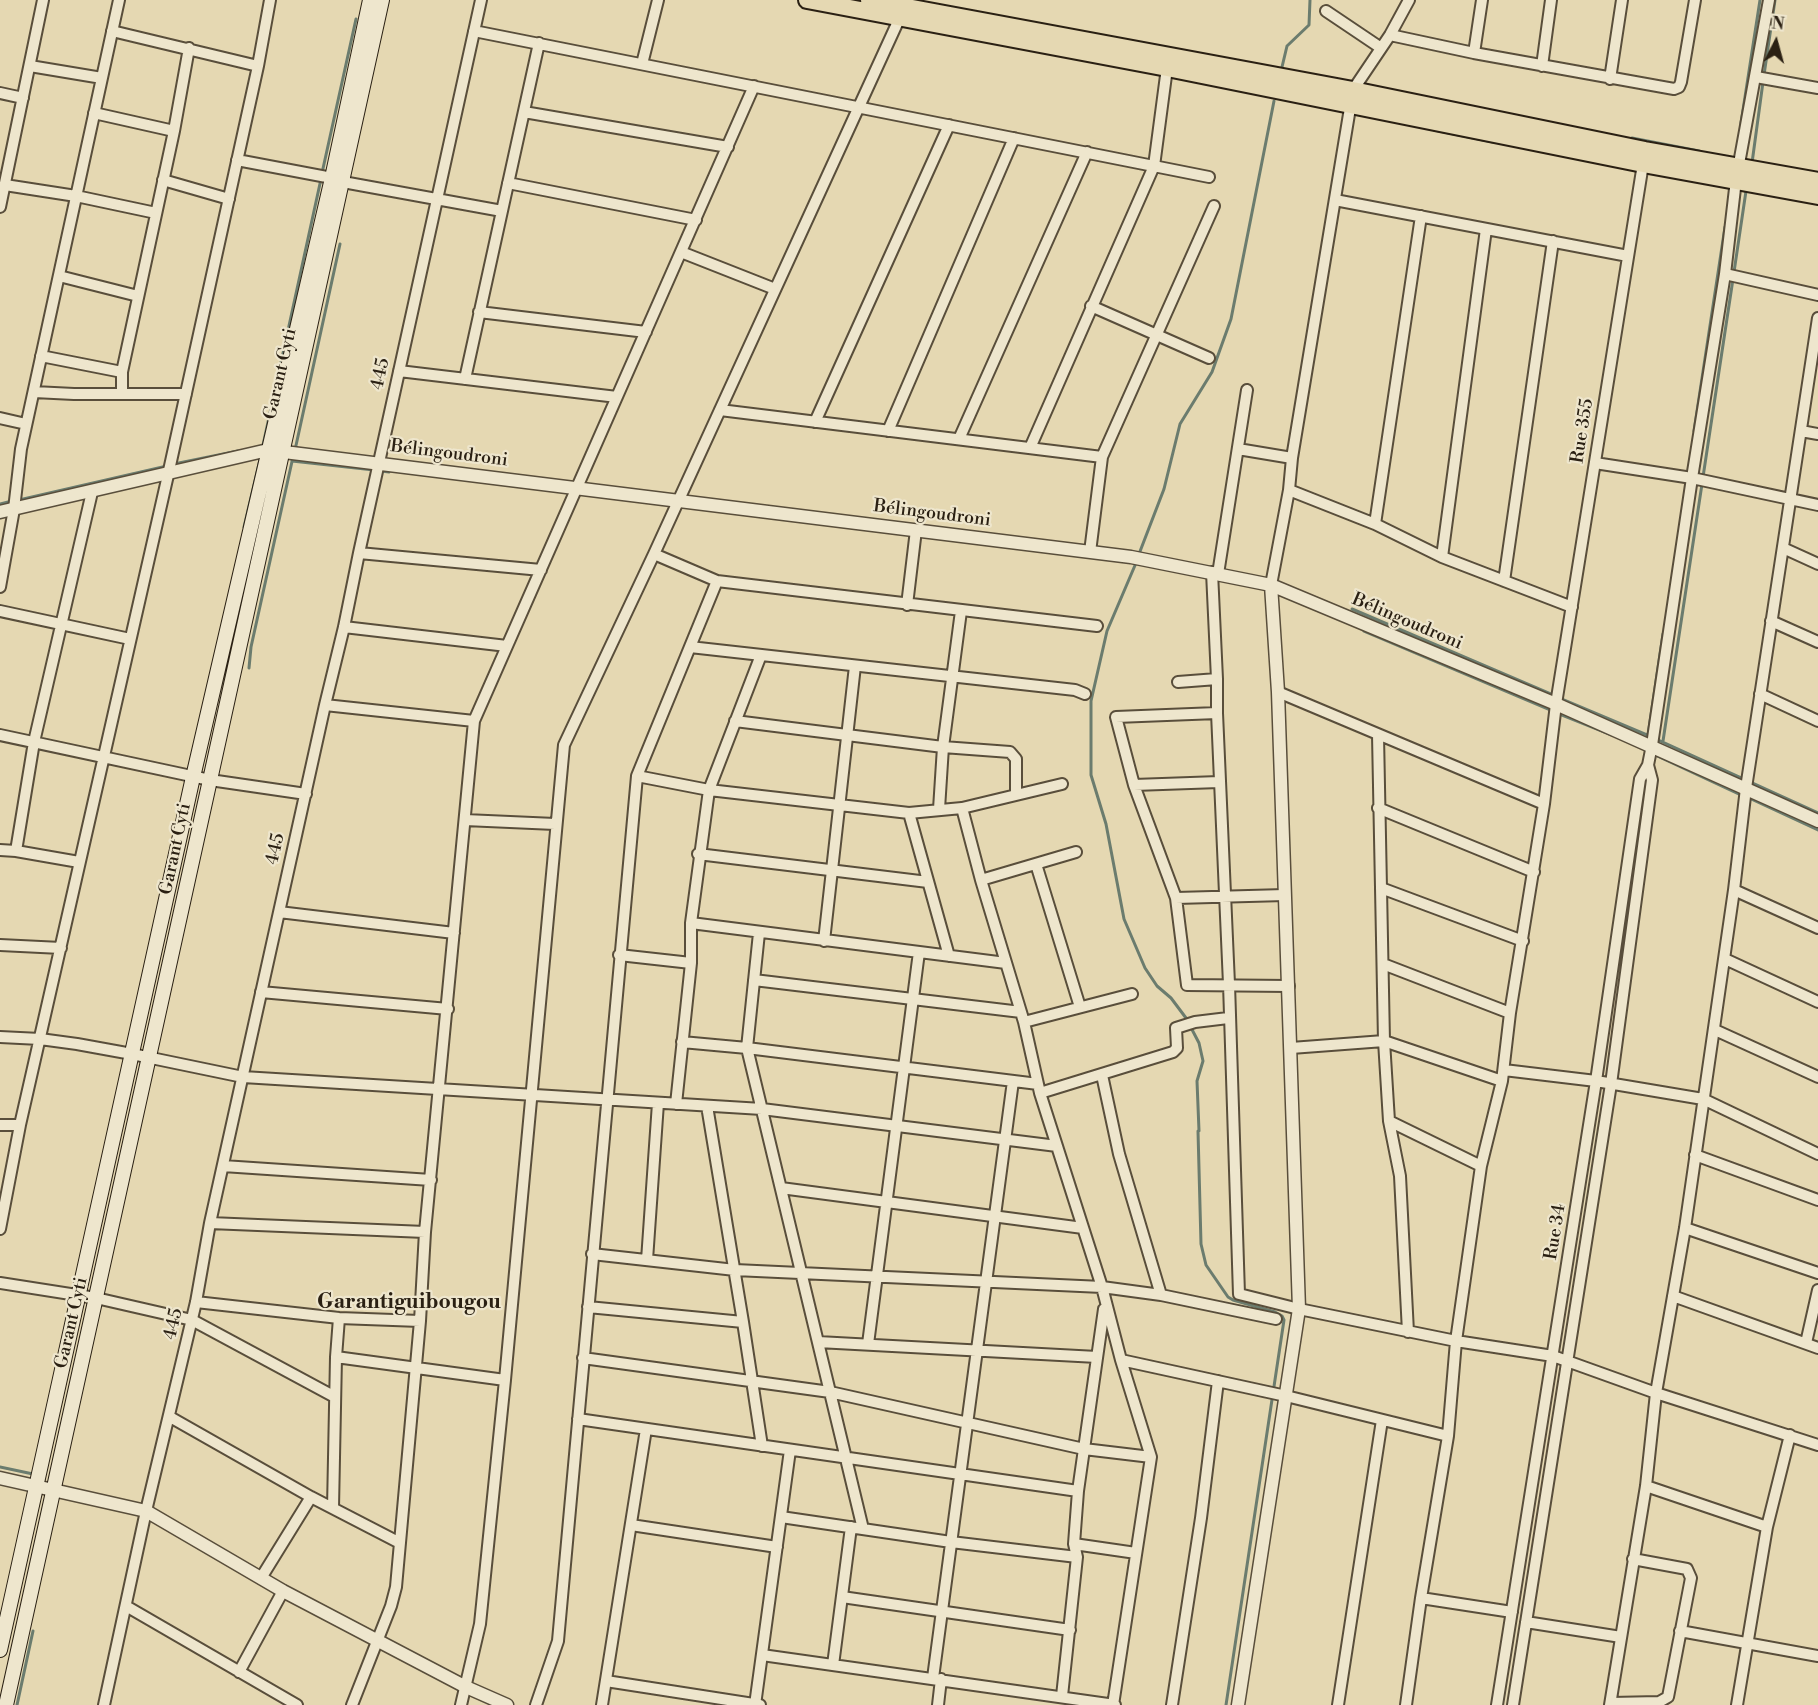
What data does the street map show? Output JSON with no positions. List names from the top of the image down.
{
  "streets": {
    "main road": ["Garant Cyti"],
    "street": [
      "445",
      "Rue 355",
      "Bélingoudroni",
      "Rue 34"
    ]
  },
  "crossings": [
    ["Garant Cyti", "Bélingoudroni"],
    ["445", "Bélingoudroni"],
    ["Rue 355", "Bélingoudroni"],
    ["Bélingoudroni", "Rue 34"]
  ],
  "districts": ["Garantiguibougou"],
  "north": "top"
}
